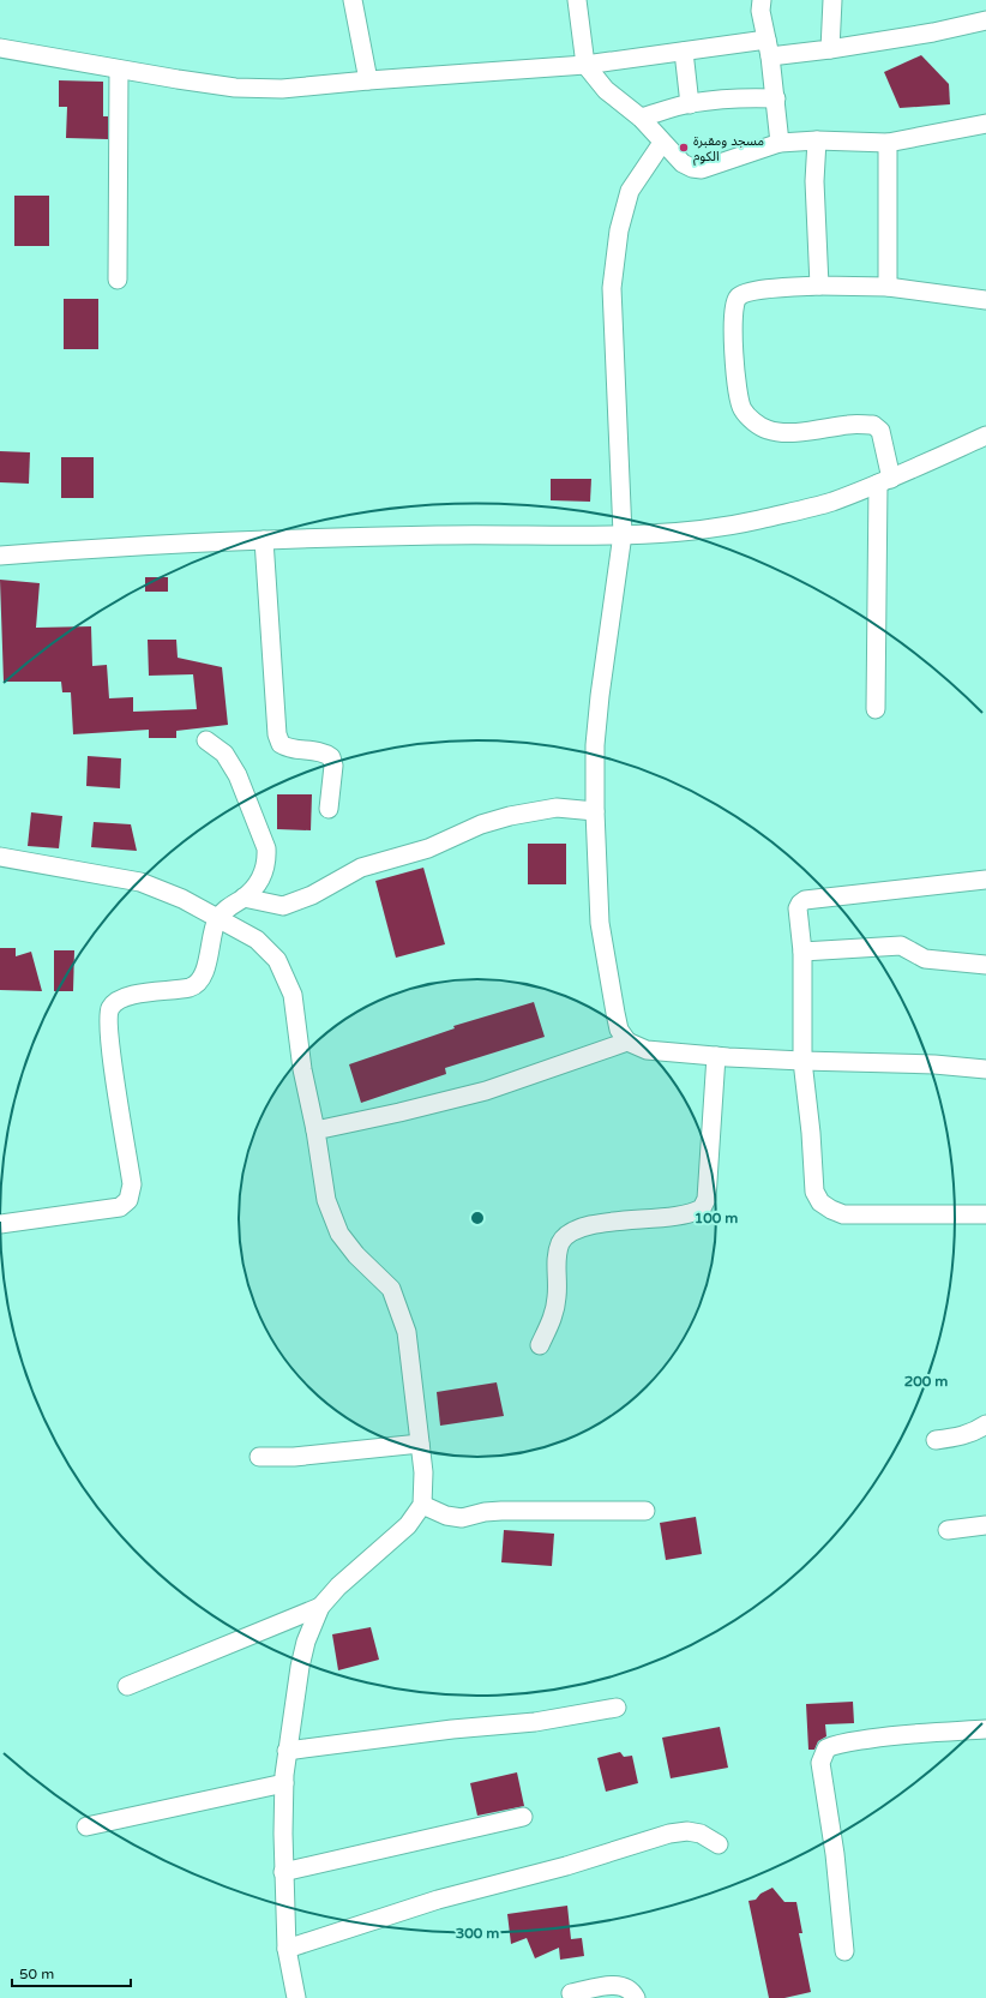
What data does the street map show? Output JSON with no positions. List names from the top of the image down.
{
  "places": ["مسجد ومقبرة الكوم"],
  "scale_bar": "50 m",
  "rings": ["100 m", "200 m", "300 m"]
}
